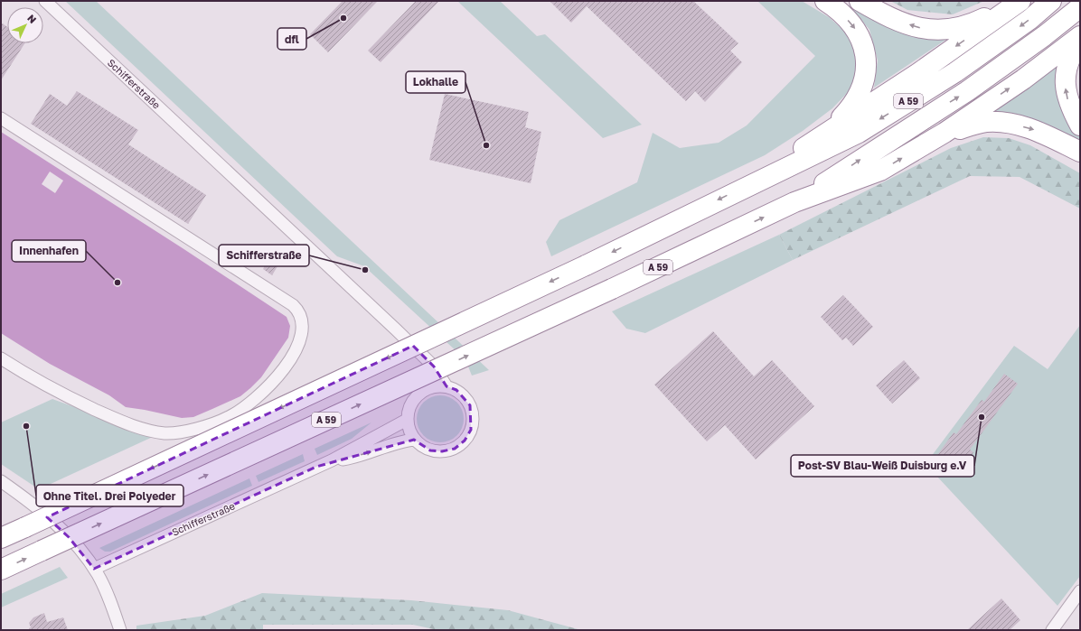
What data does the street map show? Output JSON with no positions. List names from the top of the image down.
{
  "streets": {
    "highway": ["A 59"],
    "street": ["Schifferstraße"]
  },
  "places": [
    "dfl",
    "Lokhalle",
    "Schifferstraße",
    "Innenhafen",
    "Post-SV Blau-Weiß Duisburg e.V",
    "Ohne Titel. Drei Polyeder"
  ],
  "north": "top right"
}
